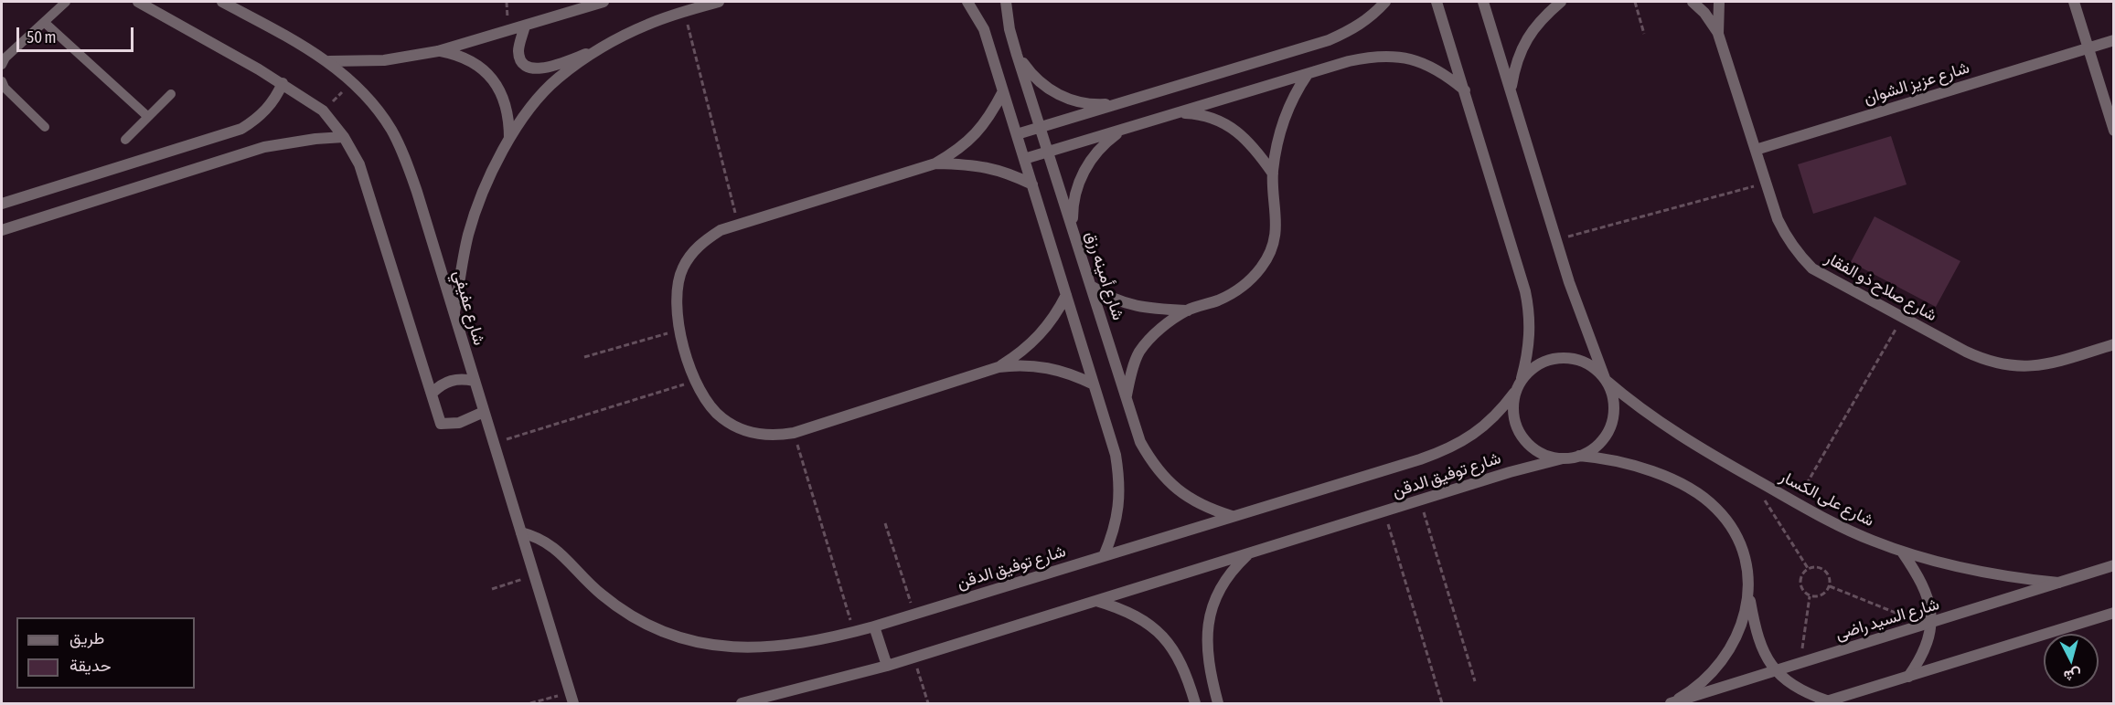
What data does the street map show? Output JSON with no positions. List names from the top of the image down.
{
  "streets": {
    "street": [
      "شارع عزيز الشوان",
      "شارع أمينه رزق",
      "شارع صلاح ذو الفقار",
      "شارع عفيفي",
      "شارع توفيق الدقن",
      "شارع على الكسار",
      "شارع السيد راضى"
    ]
  },
  "crossings": [
    ["شارع عزيز الشوان", "شارع صلاح ذو الفقار"],
    ["شارع أمينه رزق", "شارع توفيق الدقن"],
    ["شارع عفيفي", "شارع توفيق الدقن"],
    ["شارع توفيق الدقن", "شارع على الكسار"],
    ["شارع على الكسار", "شارع السيد راضى"]
  ],
  "legend": ["طريق", "حديقة"],
  "scale_bar": "50 m",
  "north": "bottom"
}
